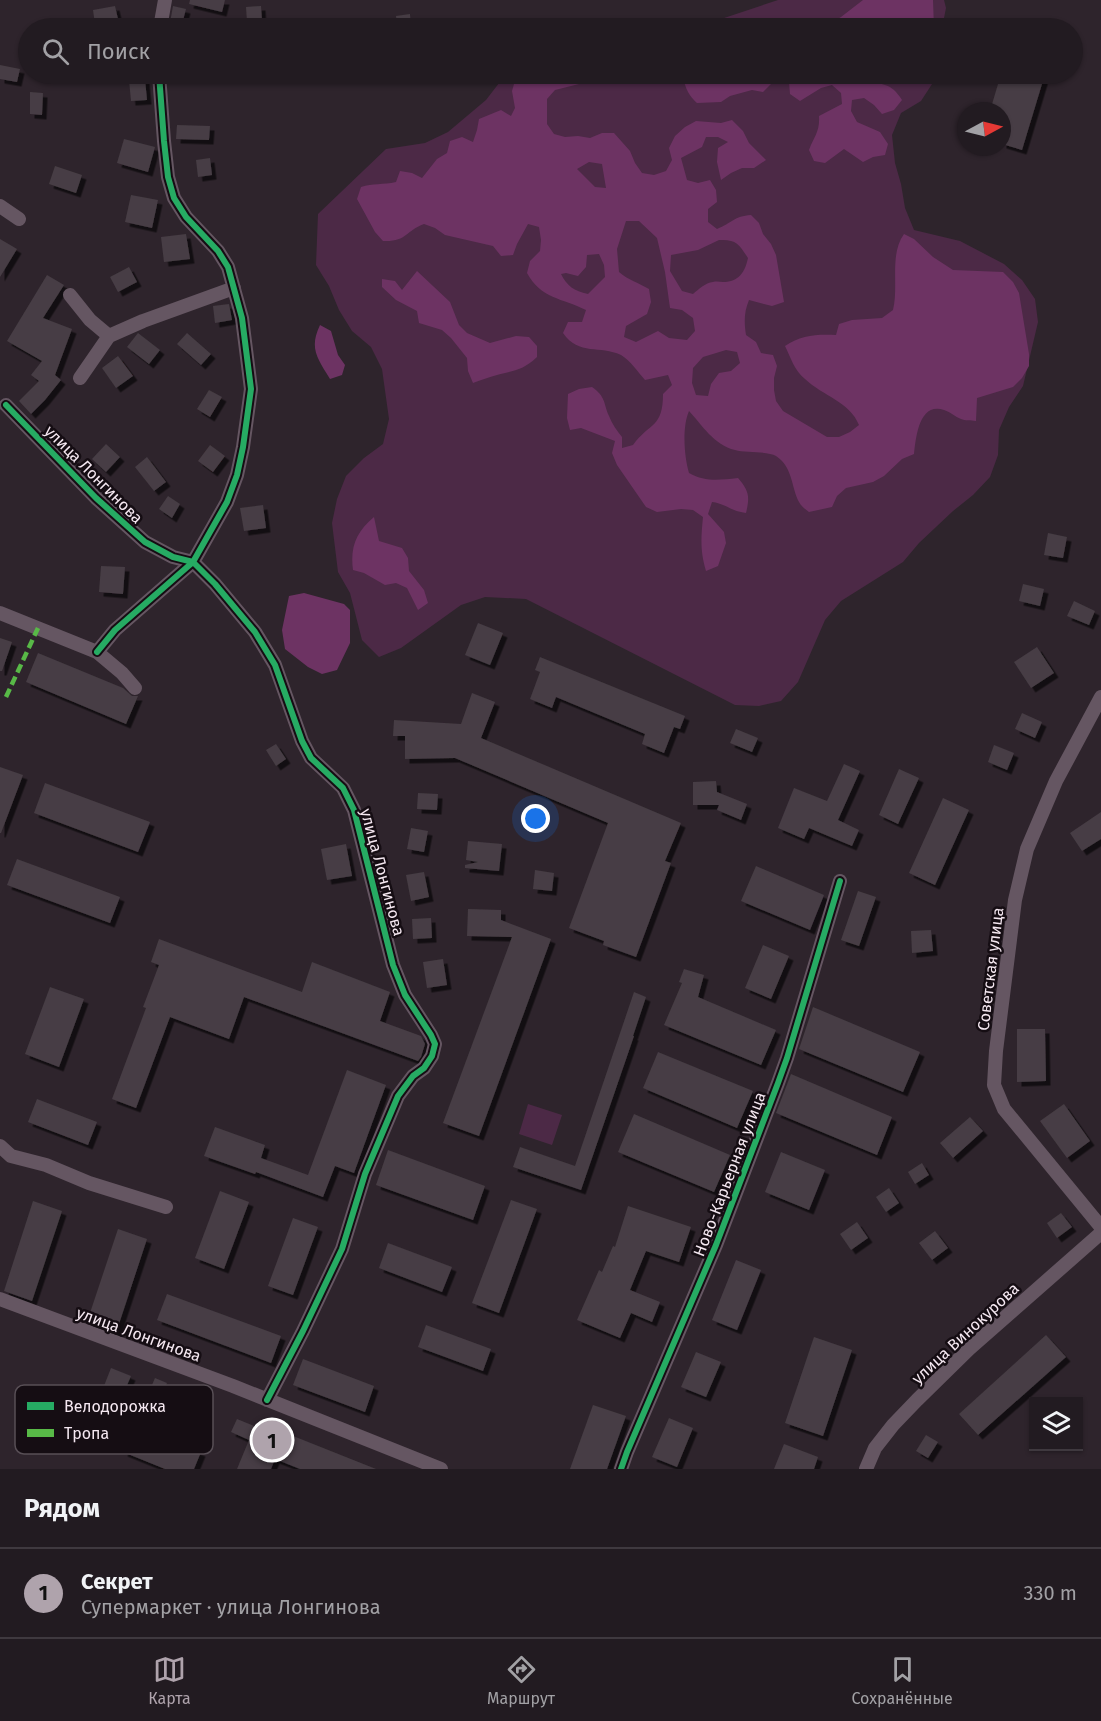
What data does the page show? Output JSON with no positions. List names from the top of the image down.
{
  "streets": {
    "street": [
      "улица Лонгинова",
      "Советская улица",
      "Ново-Карьерная улица",
      "улица Винокурова"
    ]
  },
  "legend": ["Велодорожка", "Тропа"],
  "north": "right",
  "page": {
    "search": "Поиск",
    "pins": "1",
    "heading": "Рядом",
    "list": [
      {
        "mark": "1",
        "name": "Секрет",
        "note": "Супермаркет · улица Лонгинова",
        "value": "330 m"
      }
    ],
    "nav": ["Карта", "Маршрут", "Сохранённые"]
  }
}
